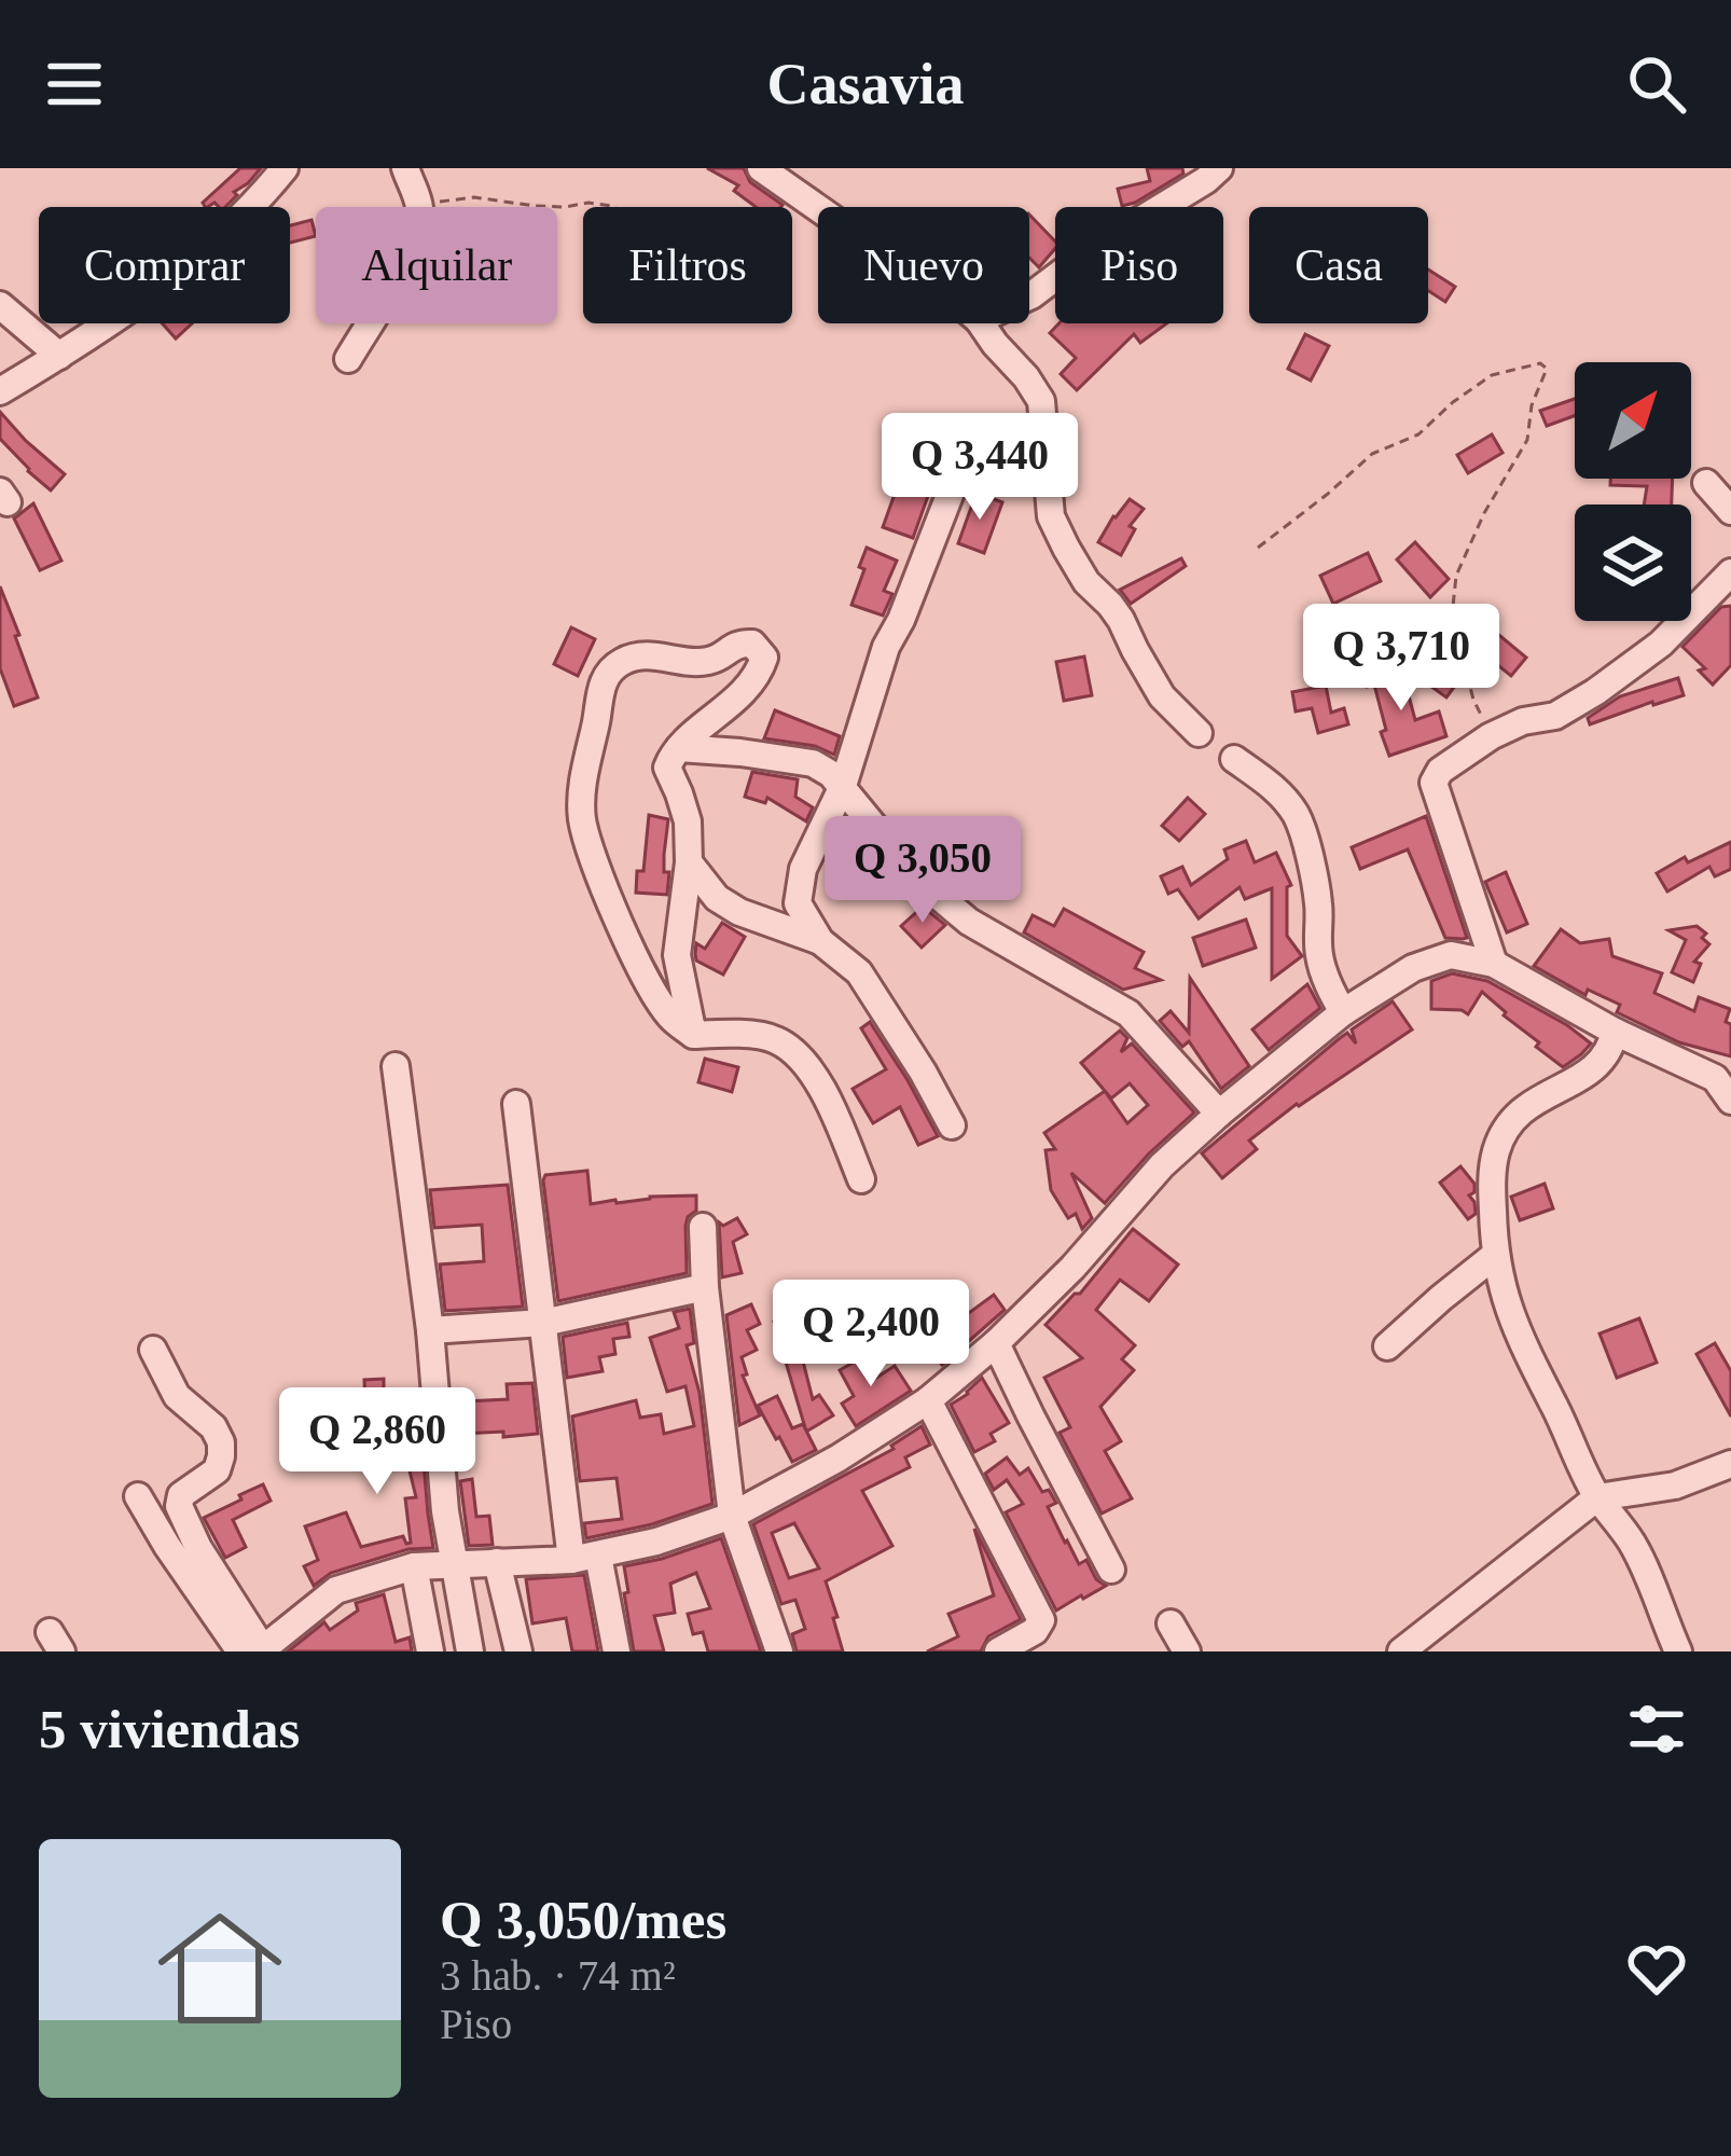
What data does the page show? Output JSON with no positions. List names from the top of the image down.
{
  "north": "top right",
  "page": {
    "header": "Casavia",
    "chip": [
      "Comprar",
      "Alquilar",
      "Filtros",
      "Nuevo",
      "Piso",
      "Casa"
    ],
    "price": [
      "Q 3,440",
      "Q 3,710",
      "Q 3,050",
      "Q 2,400",
      "Q 2,860"
    ],
    "heading": "5 viviendas",
    "list": [
      {
        "name": "Q 3,050/mes",
        "note": "3 hab. · 74 m² · Piso"
      }
    ]
  }
}
